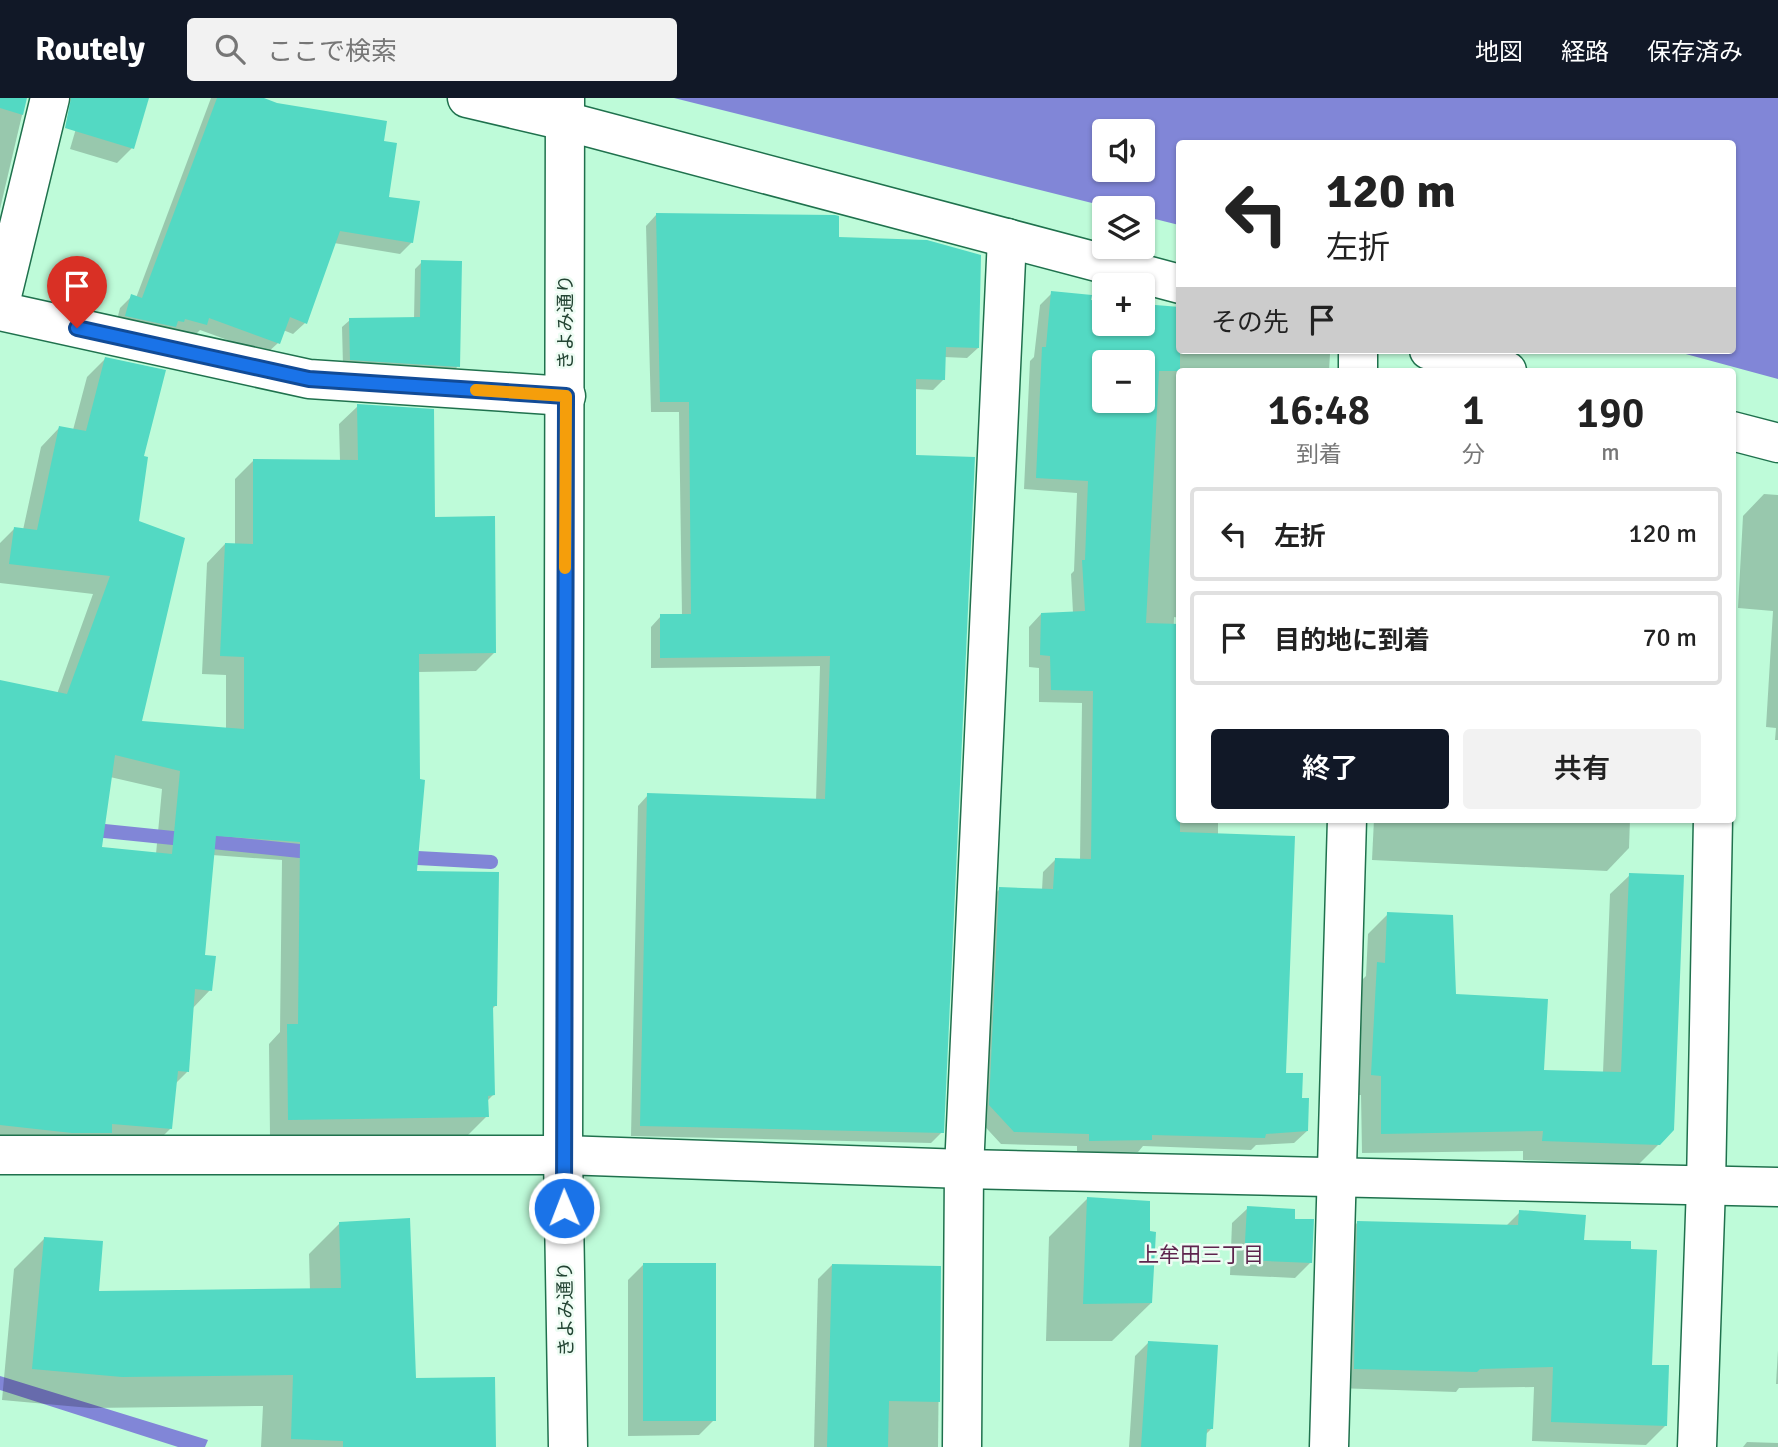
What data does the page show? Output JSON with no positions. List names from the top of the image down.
{
  "streets": {
    "street": ["きよみ通り"]
  },
  "districts": ["上牟田三丁目"],
  "page": {
    "header": "Routely",
    "search": "ここで検索",
    "nav": ["地図", "経路", "保存済み"],
    "map_buttons": ["+", "−"],
    "turn": ["120 m", "左折"],
    "then": "その先",
    "eta": [
      "16:48",
      "到着",
      "1",
      "分",
      "190",
      "m"
    ],
    "list": [
      {
        "name": "左折",
        "value": "120 m"
      },
      {
        "name": "目的地に到着",
        "value": "70 m"
      }
    ],
    "buttons": ["終了", "共有"]
  }
}
